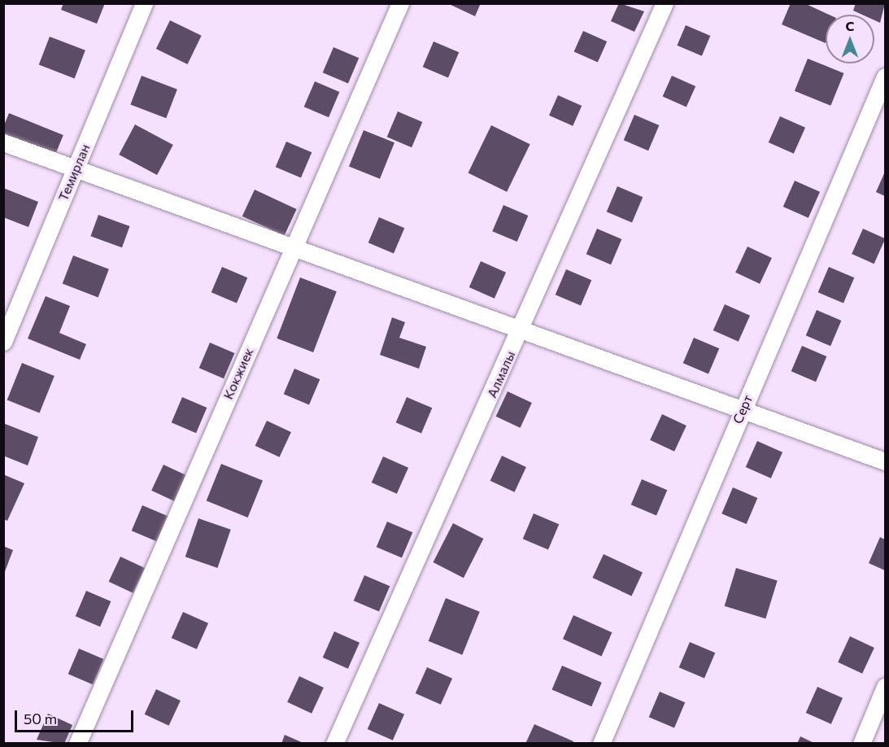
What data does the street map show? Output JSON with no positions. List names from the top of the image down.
{
  "streets": {
    "street": [
      "Темирлан",
      "Кокжиек",
      "Алмалы",
      "Серт"
    ]
  },
  "scale_bar": "50 m",
  "north": "top"
}
